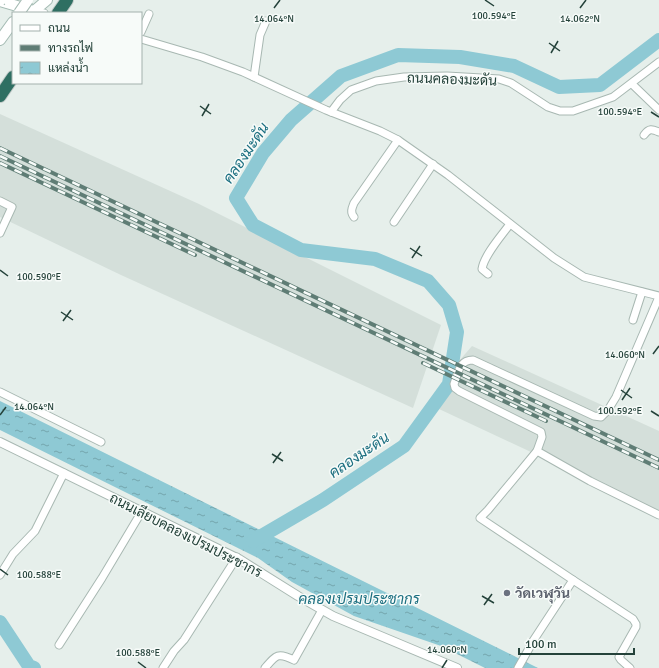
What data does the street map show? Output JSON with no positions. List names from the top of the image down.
{
  "streets": {
    "street": ["ถนนคลองมะดัน", "ถนนเลียบคลองเปรมประชากร"]
  },
  "water": ["คลองมะดัน", "คลองเปรมประชากร"],
  "places": ["วัดเวฬุวัน"],
  "legend": ["ถนน", "ทางรถไฟ", "แหล่งน้ำ"],
  "scale_bar": "100 m",
  "coordinates": [
    "100.594°E",
    "14.062°N",
    "14.064°N",
    "100.590°E",
    "14.060°N",
    "100.592°E",
    "100.588°E"
  ]
}
